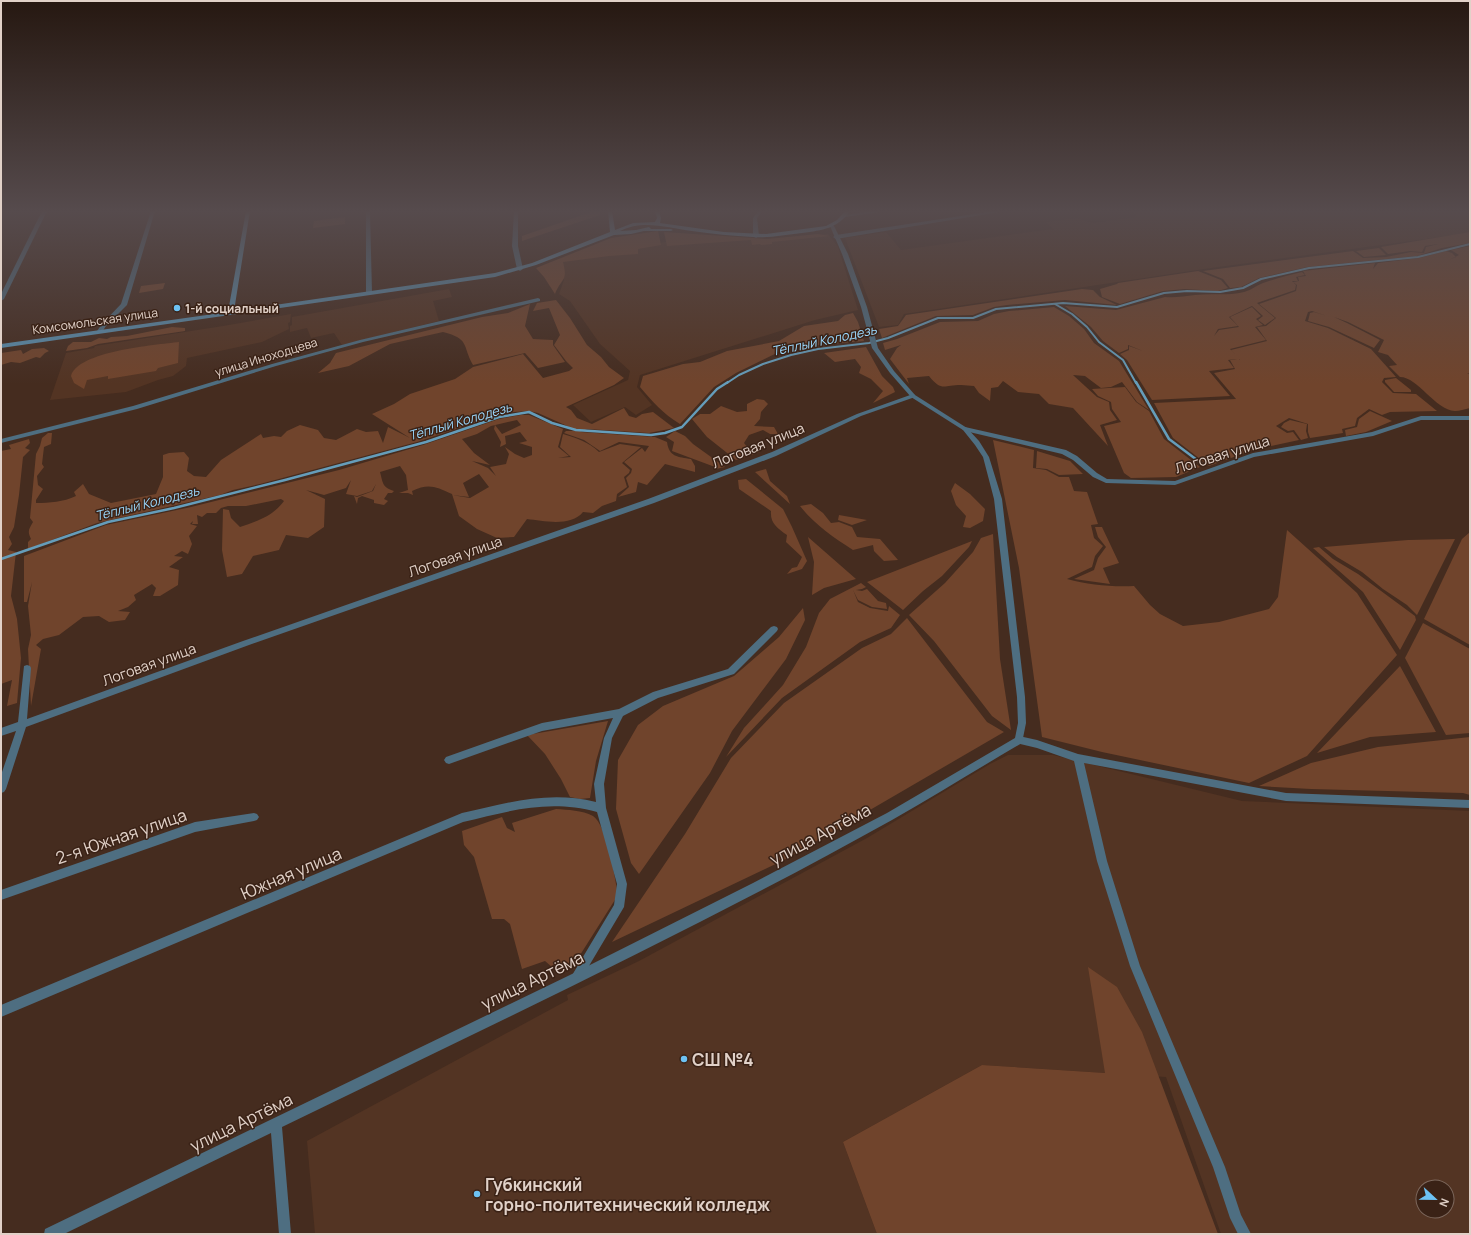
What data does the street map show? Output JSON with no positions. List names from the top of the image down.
{
  "streets": {
    "main road": ["Комсомольская улица"],
    "street": [
      "улица Иноходцева",
      "Логовая улица",
      "улица Артёма",
      "2-я Южная улица",
      "Южная улица"
    ]
  },
  "crossings": [
    ["Логовая улица", "улица Артёма"]
  ],
  "water": ["Тёплый Колодезь"],
  "places": ["1-й социальный", "СШ №4", "Губкинский горно-политехнический колледж"],
  "north": "right"
}
